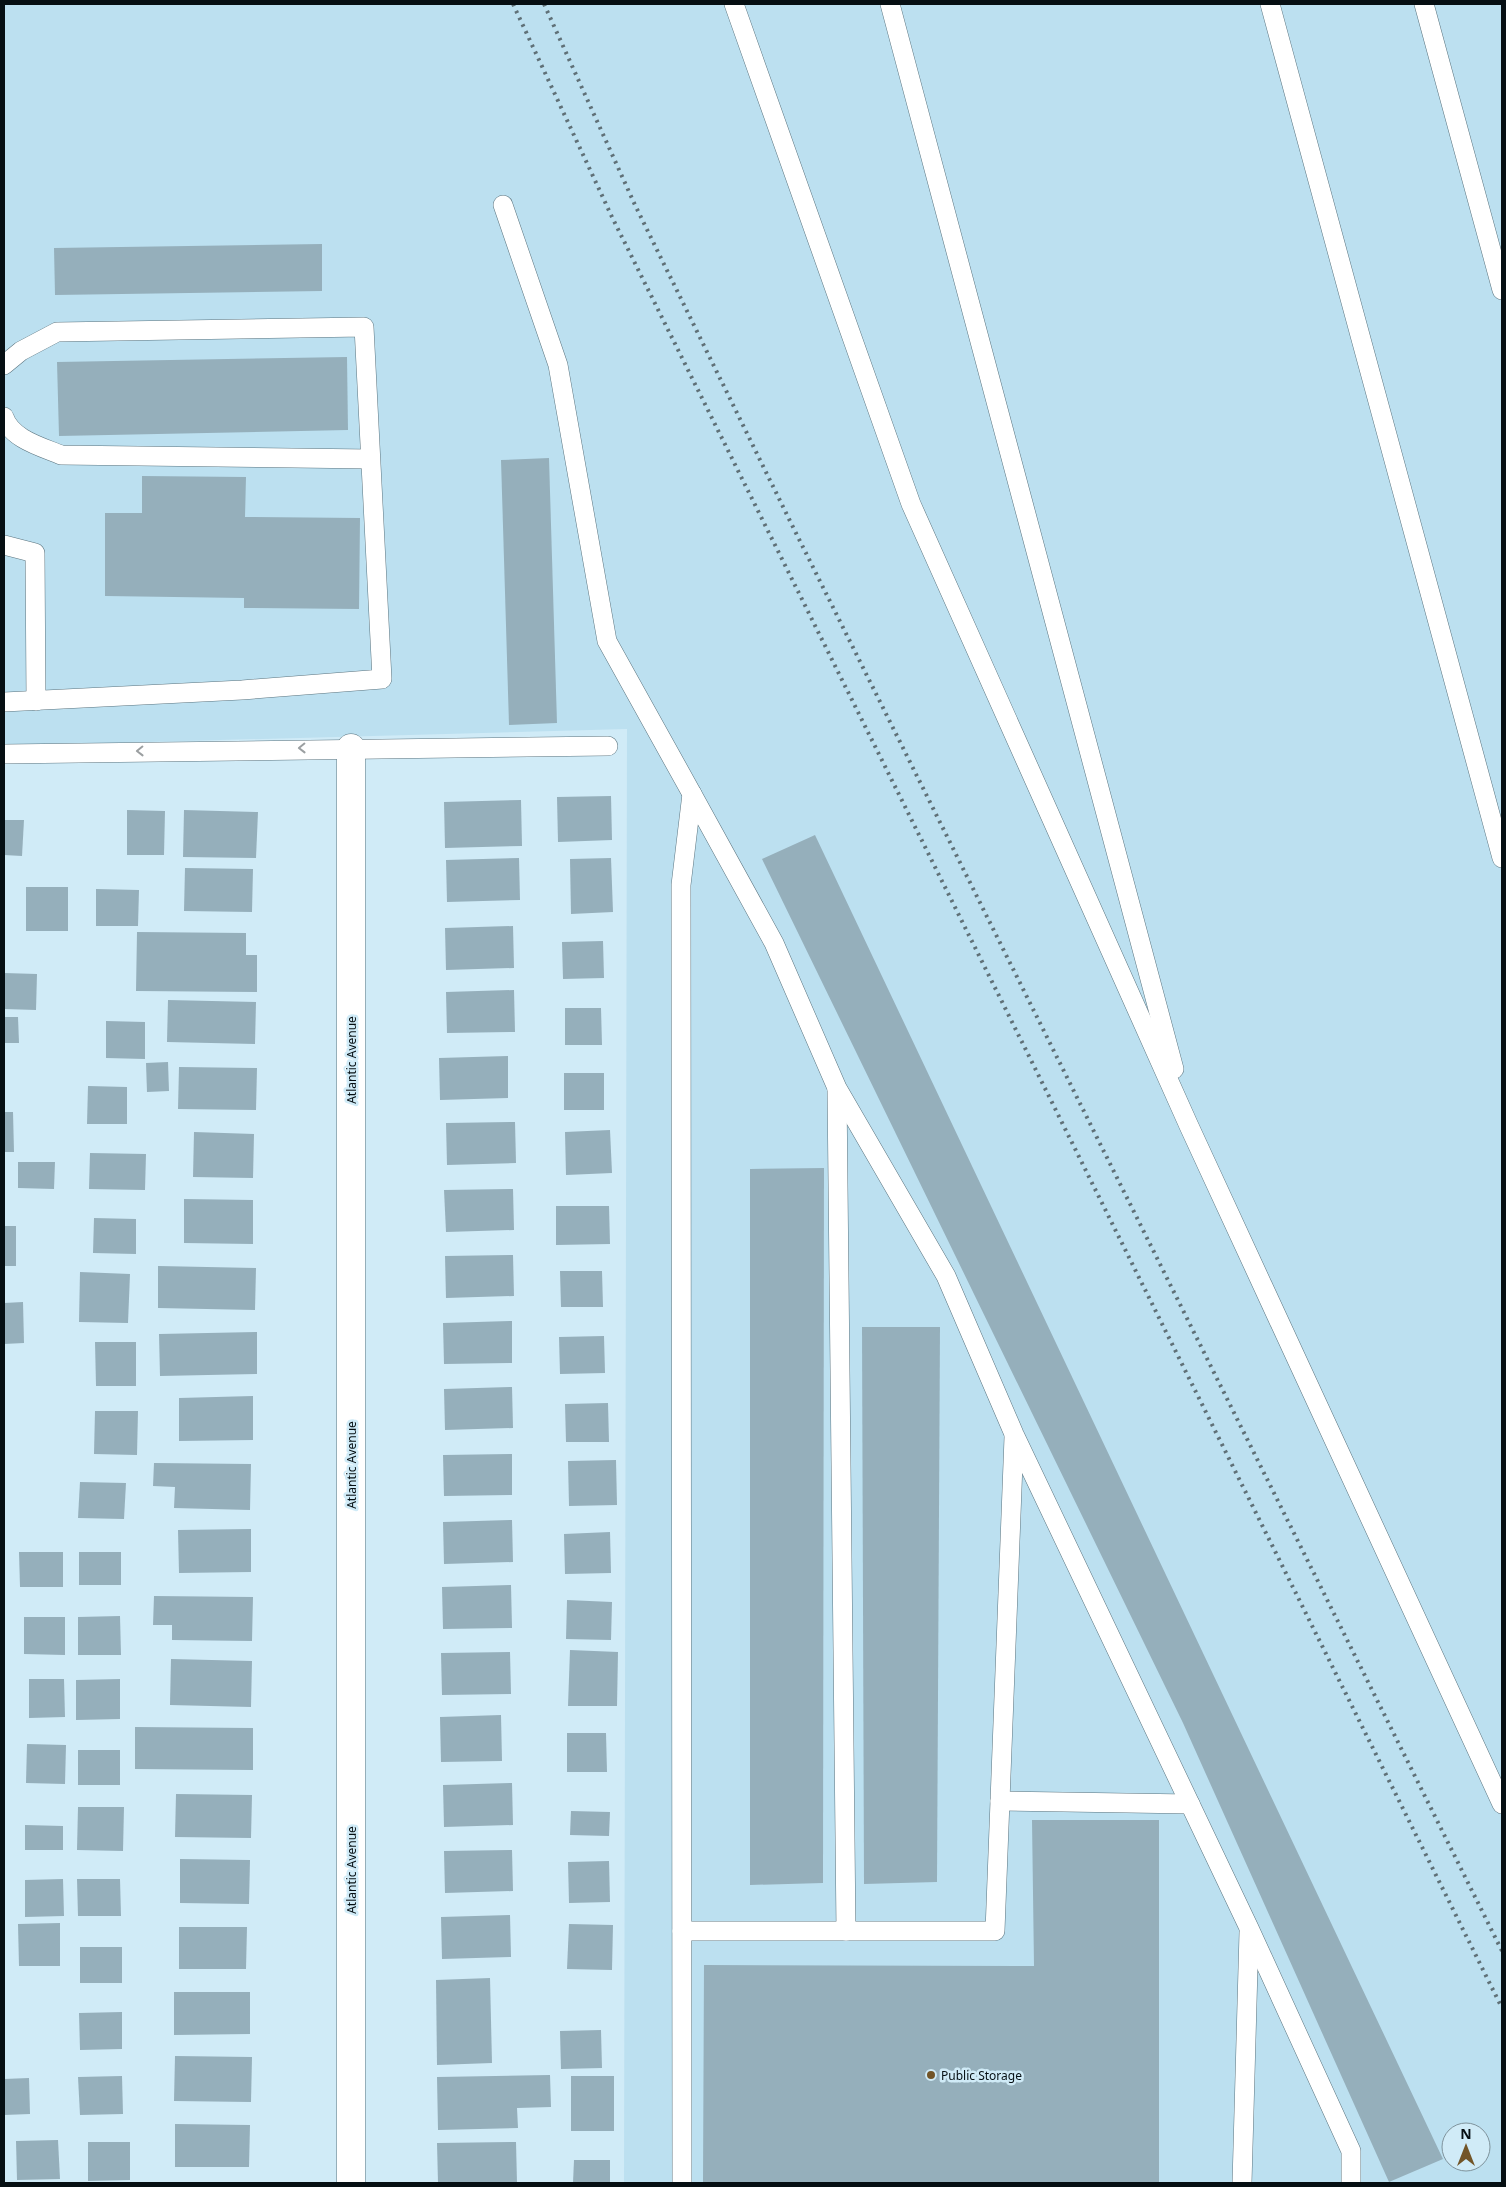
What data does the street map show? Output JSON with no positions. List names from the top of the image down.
{
  "streets": {
    "street": ["Atlantic Avenue"]
  },
  "places": ["Public Storage"],
  "north": "top"
}
